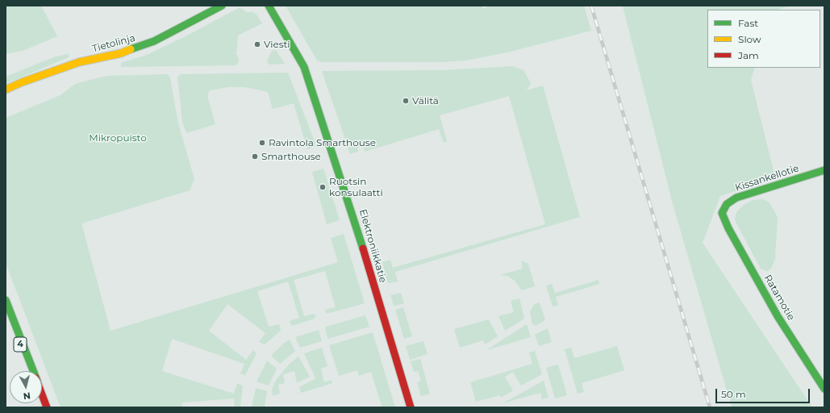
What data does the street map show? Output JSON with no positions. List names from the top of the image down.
{
  "streets": {
    "main road": [
      "Tietolinja",
      "Kissankellotie",
      "Elektroniikkatie",
      "Ratamotie",
      "4"
    ]
  },
  "crossings": [
    ["Kissankellotie", "Ratamotie"]
  ],
  "parks": ["Mikropuisto"],
  "places": [
    "Viesti",
    "Välitä",
    "Ravintola Smarthouse",
    "Smarthouse",
    "Ruotsin konsulaatti"
  ],
  "legend": ["Fast", "Slow", "Jam"],
  "scale_bar": "50 m",
  "north": "bottom"
}
